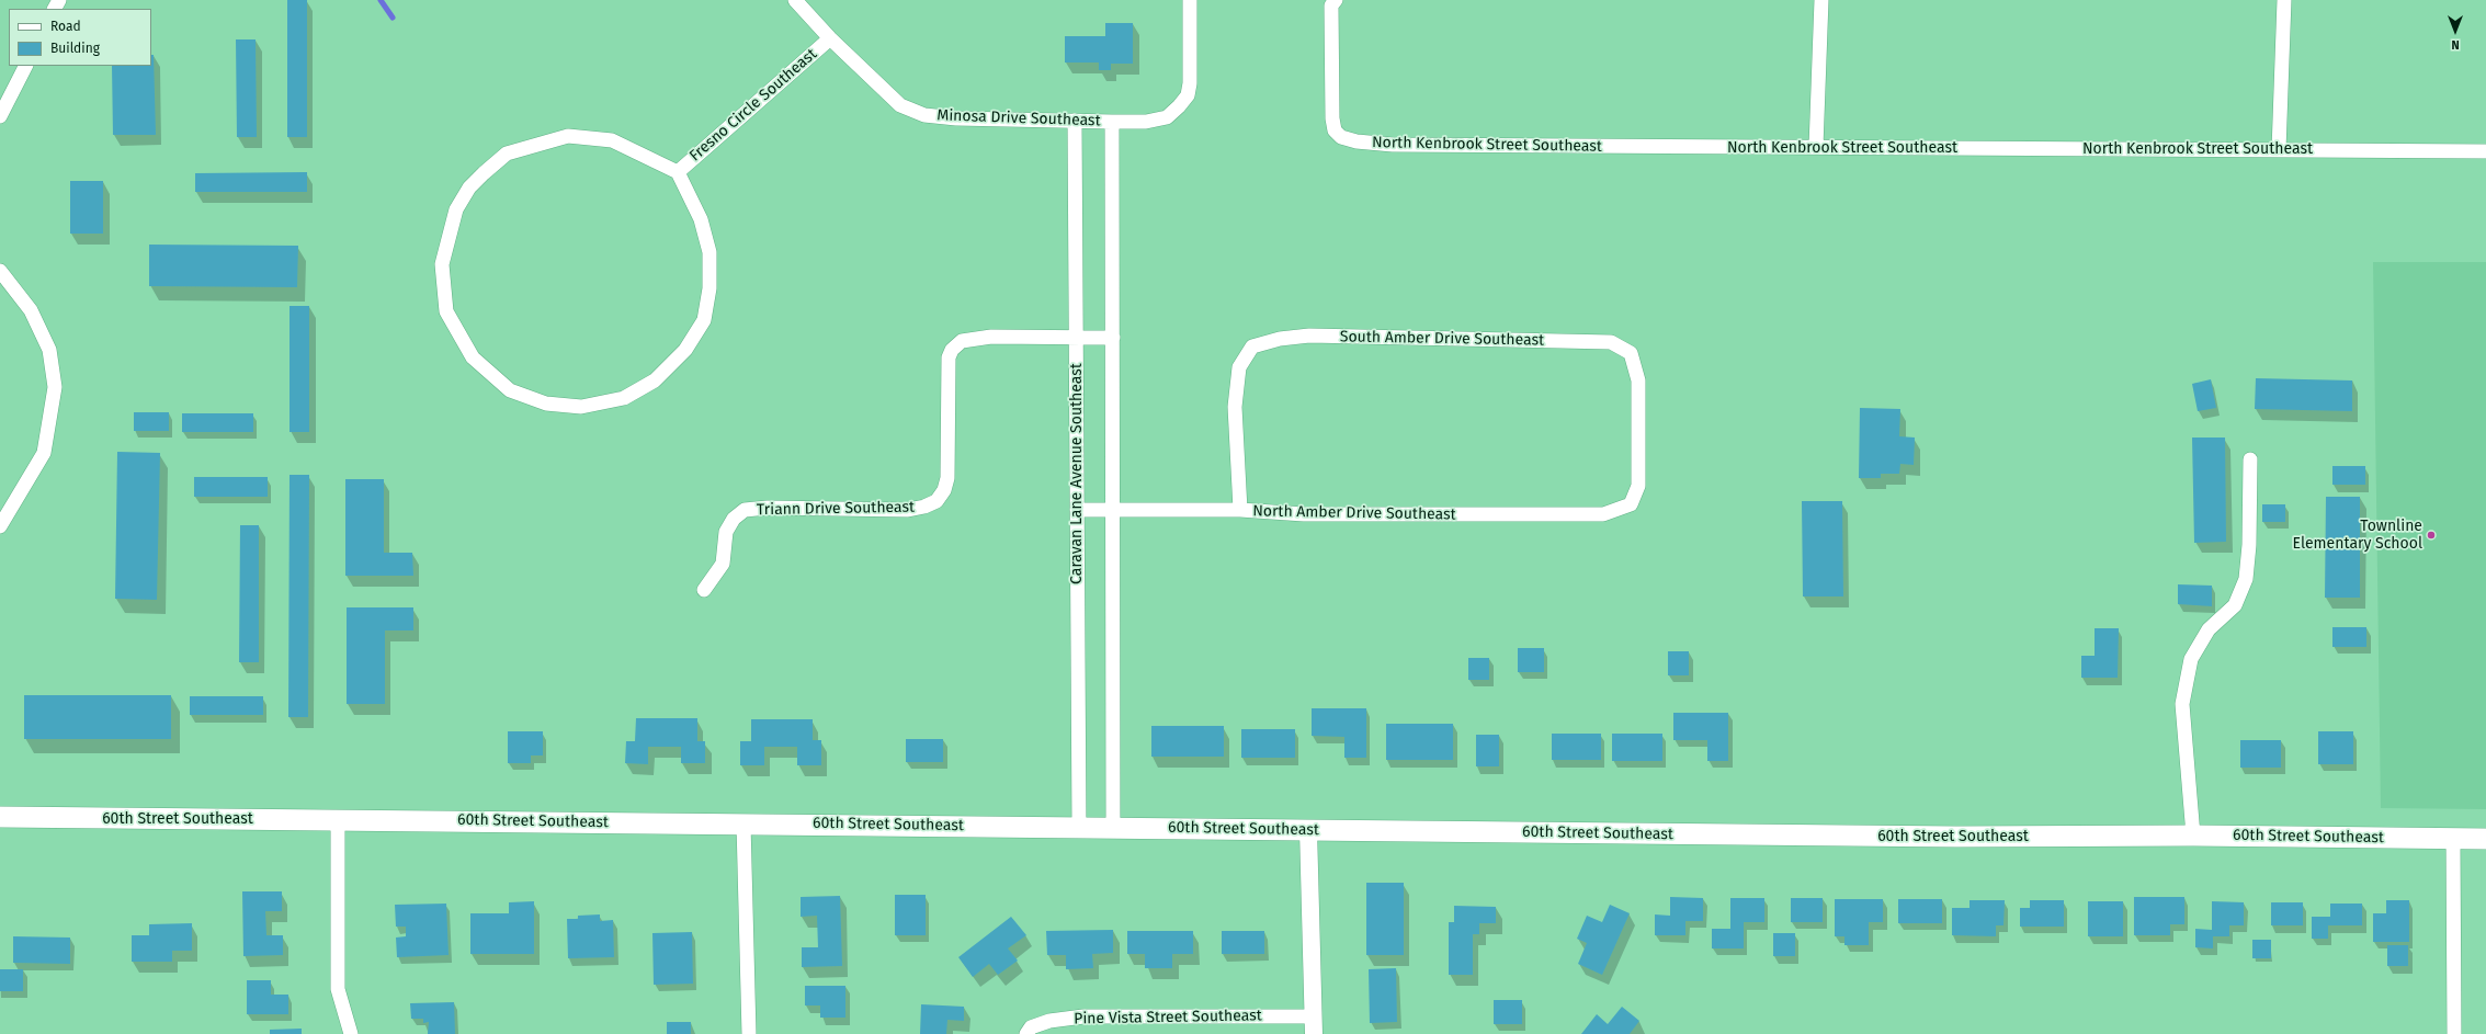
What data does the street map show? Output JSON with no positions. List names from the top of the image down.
{
  "streets": {
    "main road": ["60th Street Southeast"],
    "street": [
      "Fresno Circle Southeast",
      "Minosa Drive Southeast",
      "North Kenbrook Street Southeast",
      "South Amber Drive Southeast",
      "Caravan Lane Avenue Southeast",
      "Triann Drive Southeast",
      "North Amber Drive Southeast",
      "Pine Vista Street Southeast"
    ]
  },
  "crossings": [
    ["Fresno Circle Southeast", "Minosa Drive Southeast"],
    ["Minosa Drive Southeast", "Caravan Lane Avenue Southeast"],
    ["South Amber Drive Southeast", "North Amber Drive Southeast"],
    ["Caravan Lane Avenue Southeast", "Triann Drive Southeast"],
    ["Caravan Lane Avenue Southeast", "North Amber Drive Southeast"],
    ["Caravan Lane Avenue Southeast", "60th Street Southeast"]
  ],
  "places": ["Townline Elementary School"],
  "legend": ["Road", "Building"],
  "north": "bottom"
}
